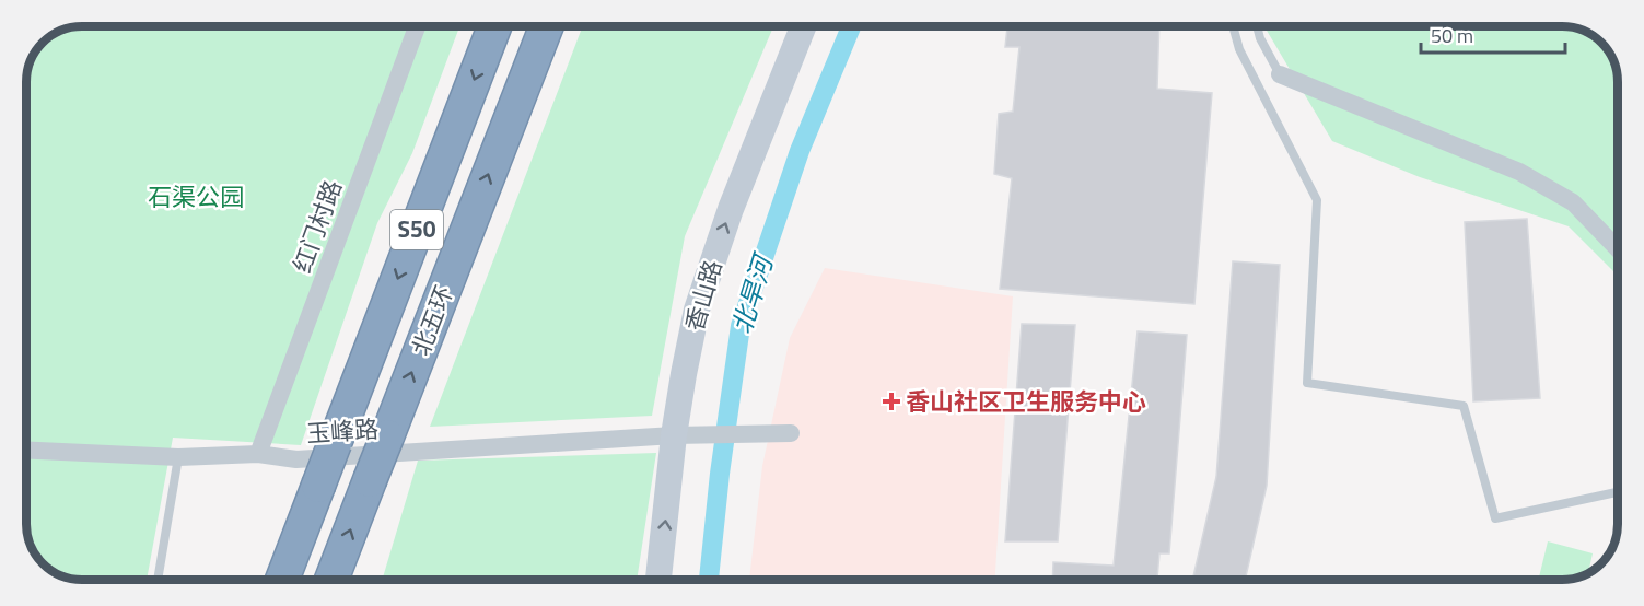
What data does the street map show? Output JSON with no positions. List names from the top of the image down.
{
  "streets": {
    "highway": ["S50", "北五环"],
    "street": ["红门村路", "香山路", "玉峰路"]
  },
  "crossings": [
    ["红门村路", "玉峰路"],
    ["香山路", "玉峰路"]
  ],
  "one_way": ["香山路"],
  "water": ["北旱河"],
  "parks": ["石渠公园"],
  "places": {
    "health": ["香山社区卫生服务中心"]
  },
  "scale_bar": "50 m"
}
